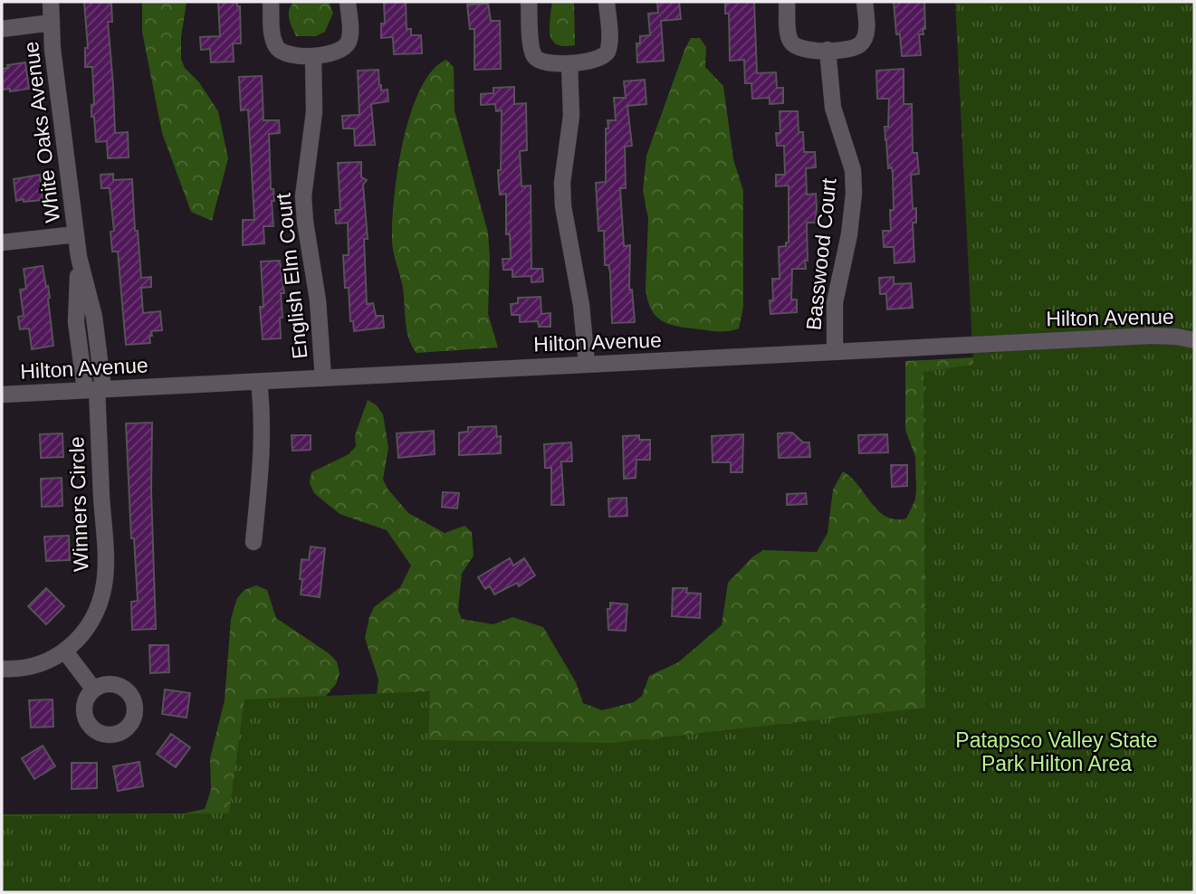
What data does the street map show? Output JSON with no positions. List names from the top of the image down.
{
  "streets": {
    "street": [
      "White Oaks Avenue",
      "Basswood Court",
      "English Elm Court",
      "Hilton Avenue",
      "Winners Circle"
    ]
  },
  "crossings": [
    ["White Oaks Avenue", "Hilton Avenue"],
    ["White Oaks Avenue", "Winners Circle"],
    ["Basswood Court", "Hilton Avenue"],
    ["English Elm Court", "Hilton Avenue"],
    ["Hilton Avenue", "Winners Circle"]
  ],
  "parks": ["Patapsco Valley State Park Hilton Area"]
}
